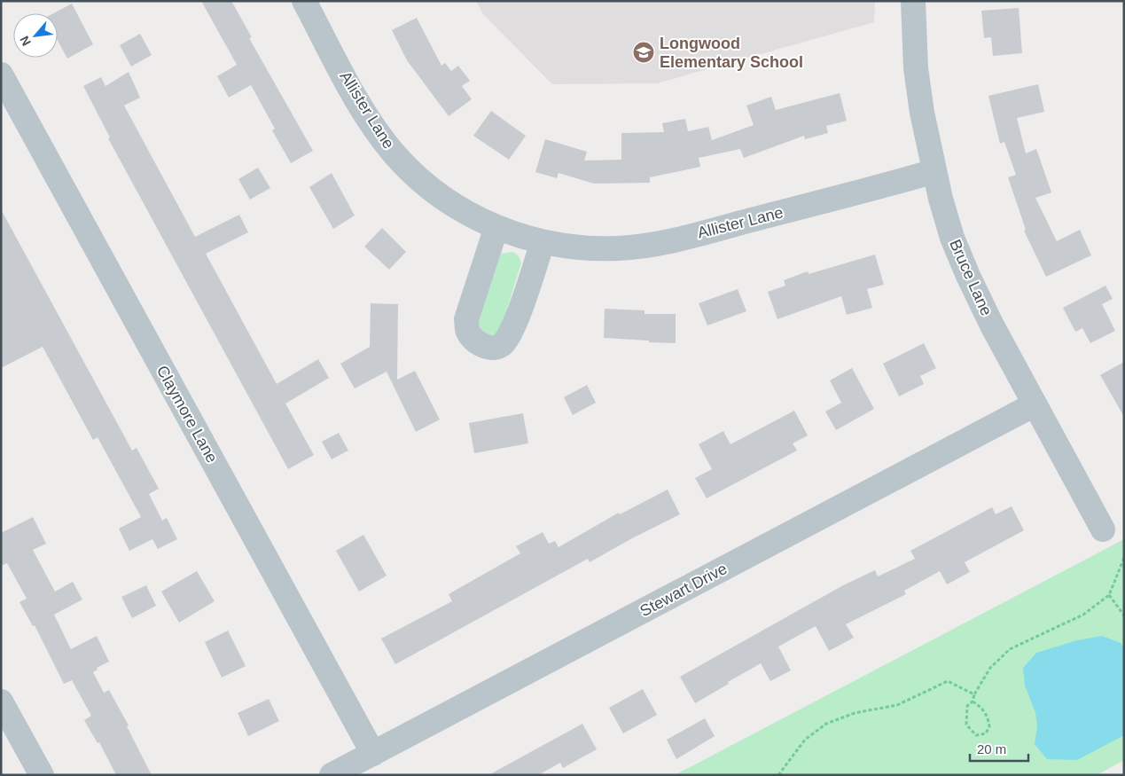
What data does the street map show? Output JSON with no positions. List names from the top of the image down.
{
  "streets": {
    "street": [
      "Allister Lane",
      "Bruce Lane",
      "Claymore Lane",
      "Stewart Drive"
    ]
  },
  "crossings": [
    ["Allister Lane", "Bruce Lane"],
    ["Bruce Lane", "Stewart Drive"],
    ["Claymore Lane", "Stewart Drive"]
  ],
  "places": {
    "school or university": ["Longwood Elementary School"]
  },
  "scale_bar": "20 m",
  "north": "bottom left"
}
